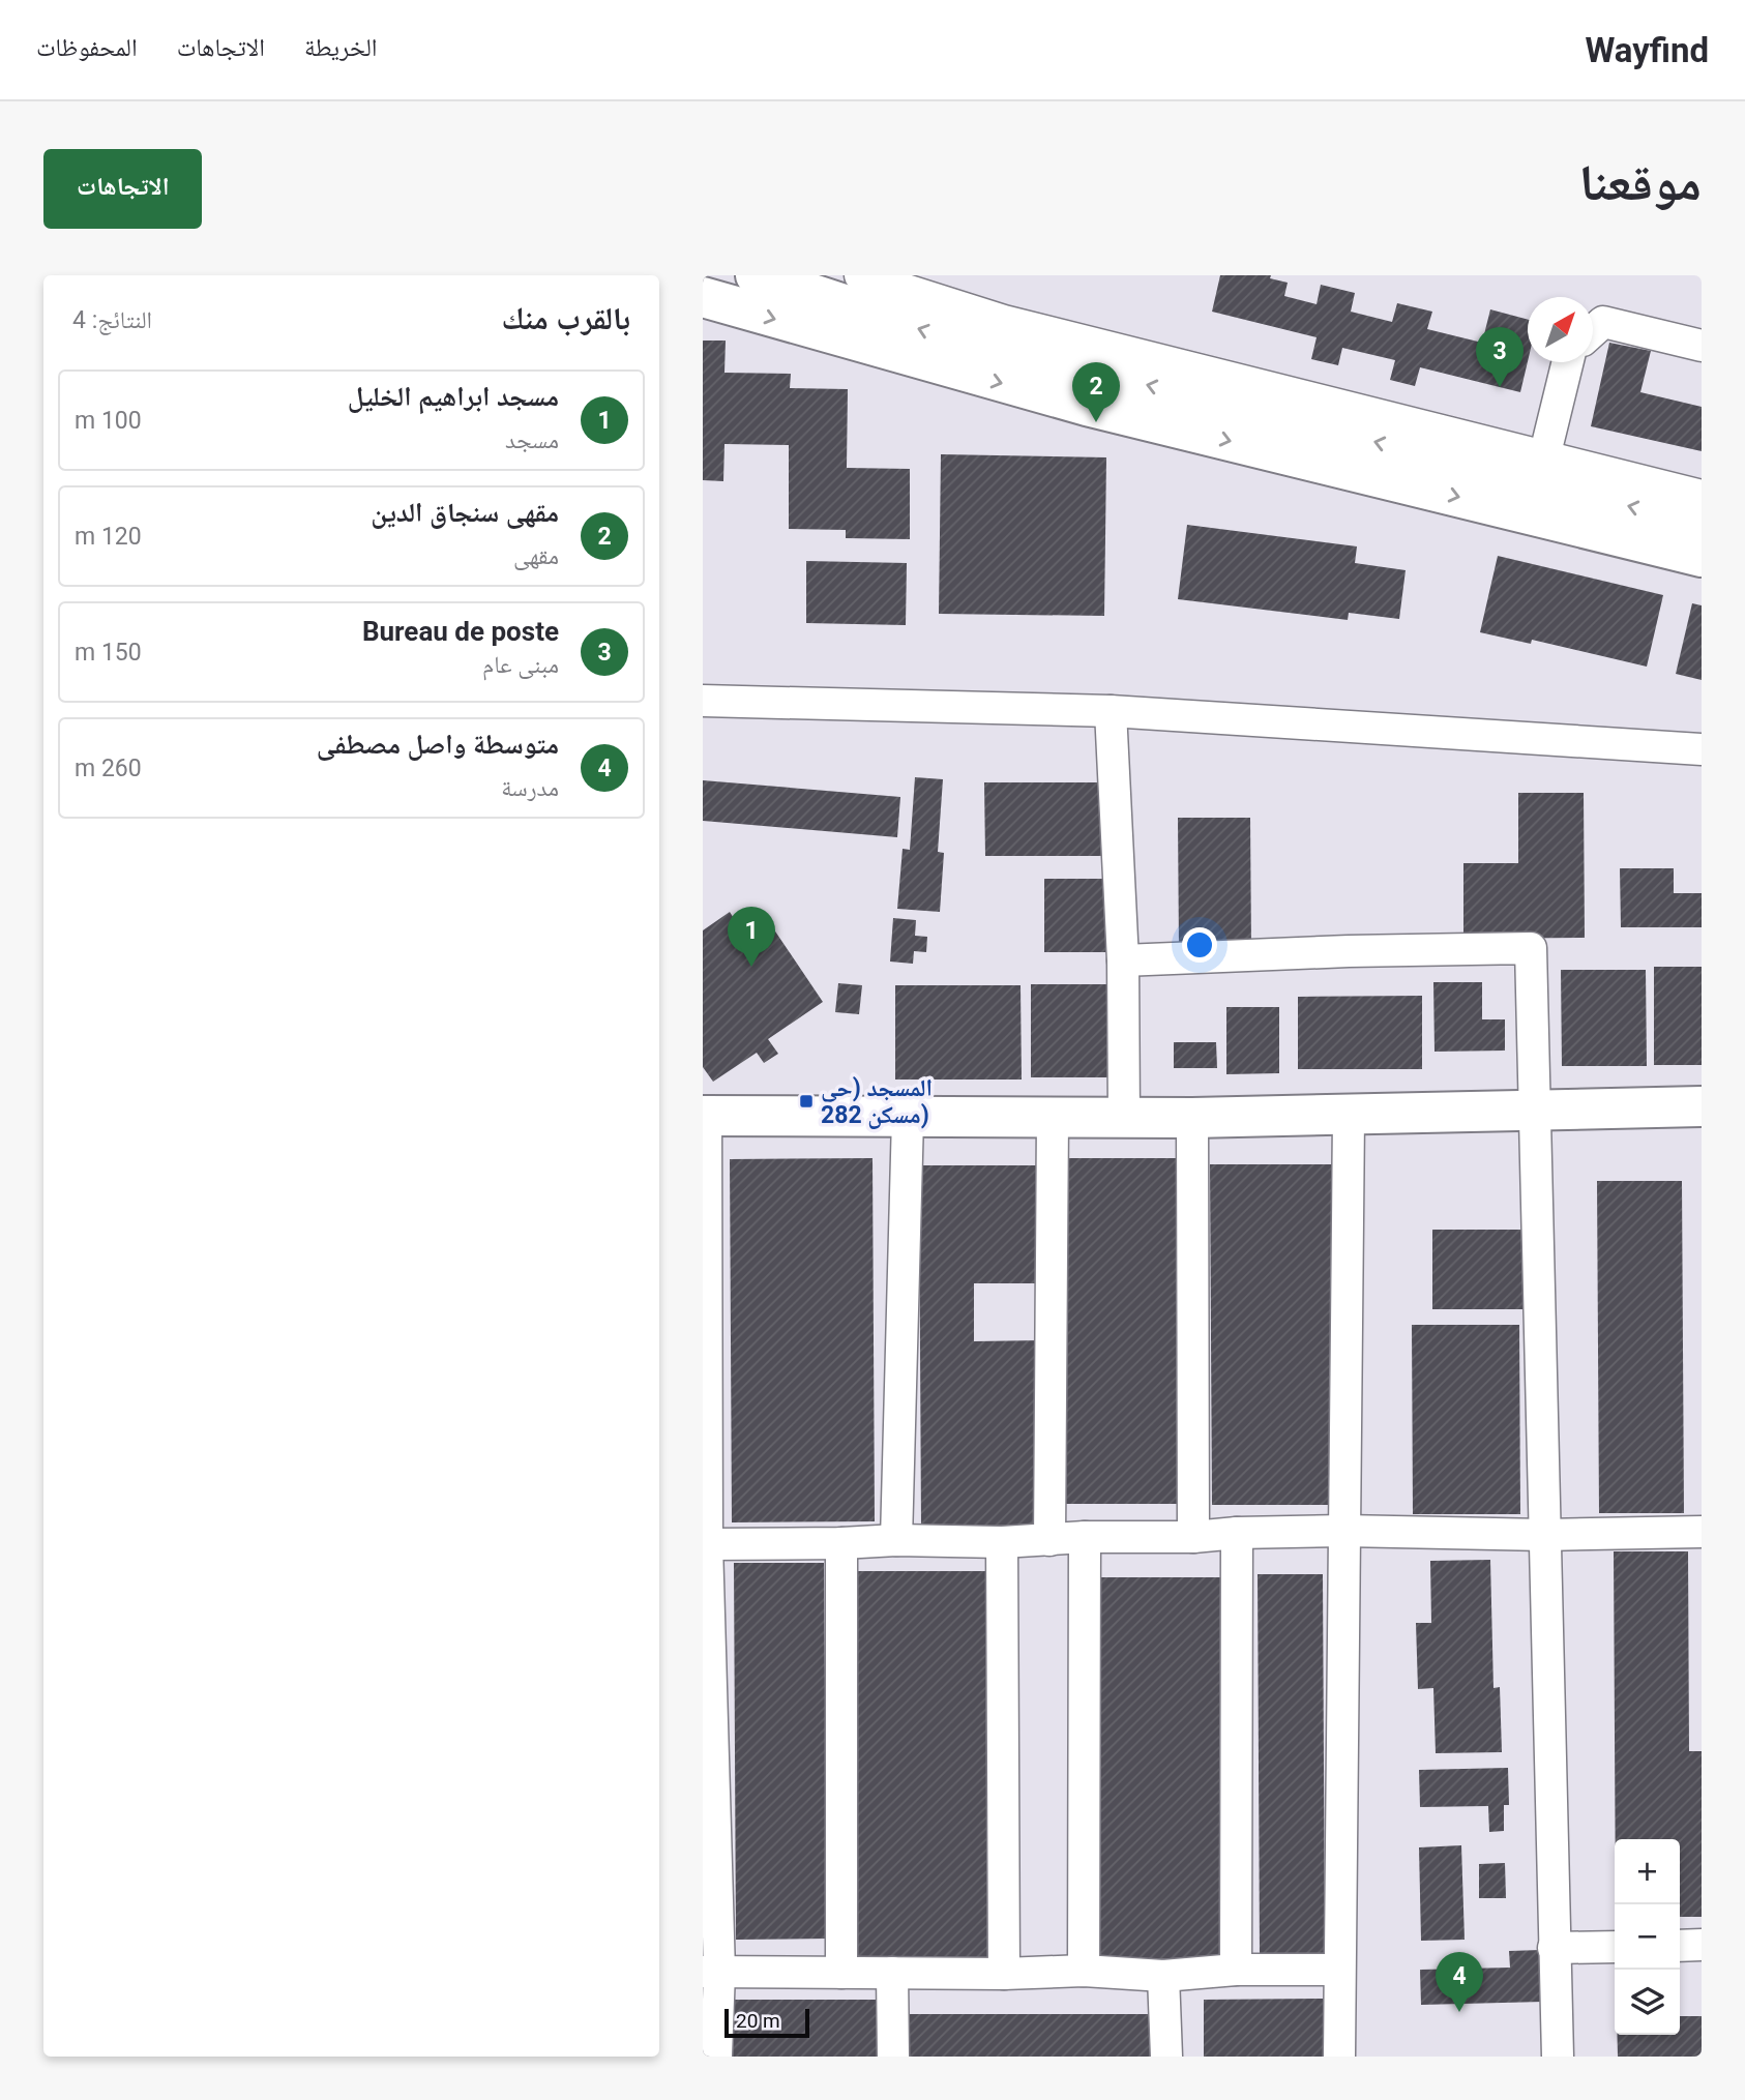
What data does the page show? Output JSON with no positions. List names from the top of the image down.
{
  "places": {
    "transit": ["المسجد (حي 282 مسكن)"]
  },
  "scale_bar": "20 m",
  "north": "top right",
  "page": {
    "header": "Wayfind",
    "nav": ["الخريطة", "الاتجاهات", "المحفوظات"],
    "title": "موقعنا",
    "buttons": "الاتجاهات",
    "heading": ["بالقرب منك", "النتائج: 4"],
    "pins": [
      "3",
      "2",
      "1",
      "4"
    ],
    "list": [
      {
        "mark": "1",
        "name": "مسجد ابراهيم الخليل",
        "note": "مسجد",
        "value": "100 m"
      },
      {
        "mark": "2",
        "name": "مقهى سنجاق الدين",
        "note": "مقهى",
        "value": "120 m"
      },
      {
        "mark": "3",
        "name": "Bureau de poste",
        "note": "مبنى عام",
        "value": "150 m"
      },
      {
        "mark": "4",
        "name": "متوسطة واصل مصطفى",
        "note": "مدرسة",
        "value": "260 m"
      }
    ],
    "map_buttons": ["+", "−"],
    "scale": "20 m"
  }
}
